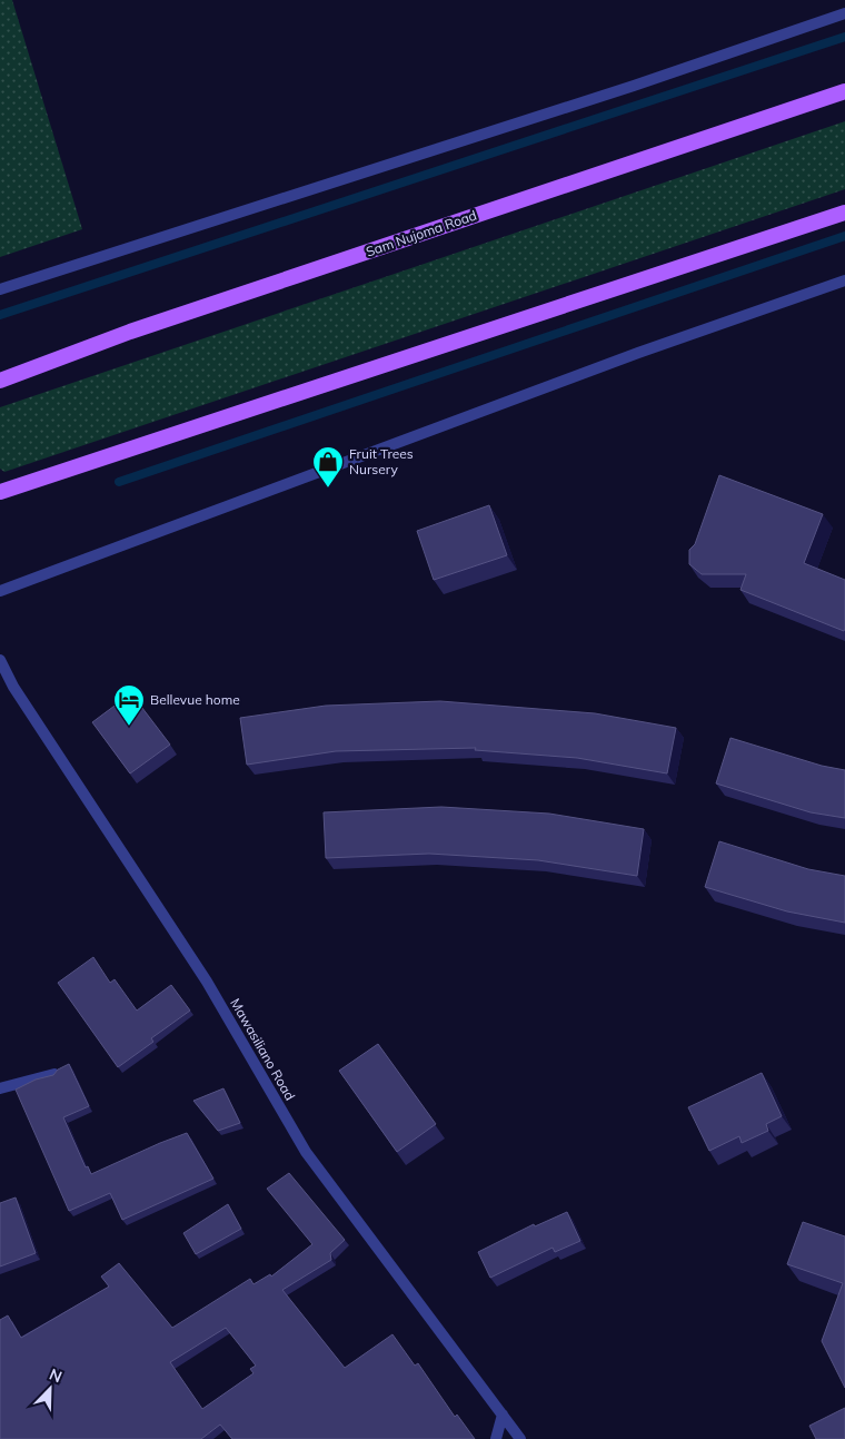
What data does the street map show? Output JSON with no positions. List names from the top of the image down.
{
  "streets": {
    "main road": ["Sam Nujoma Road"],
    "street": ["Mawasiliano Road"]
  },
  "places": {
    "shop": ["Fruit Trees Nursery"],
    "hotel": ["Bellevue home"]
  },
  "north": "top right"
}
